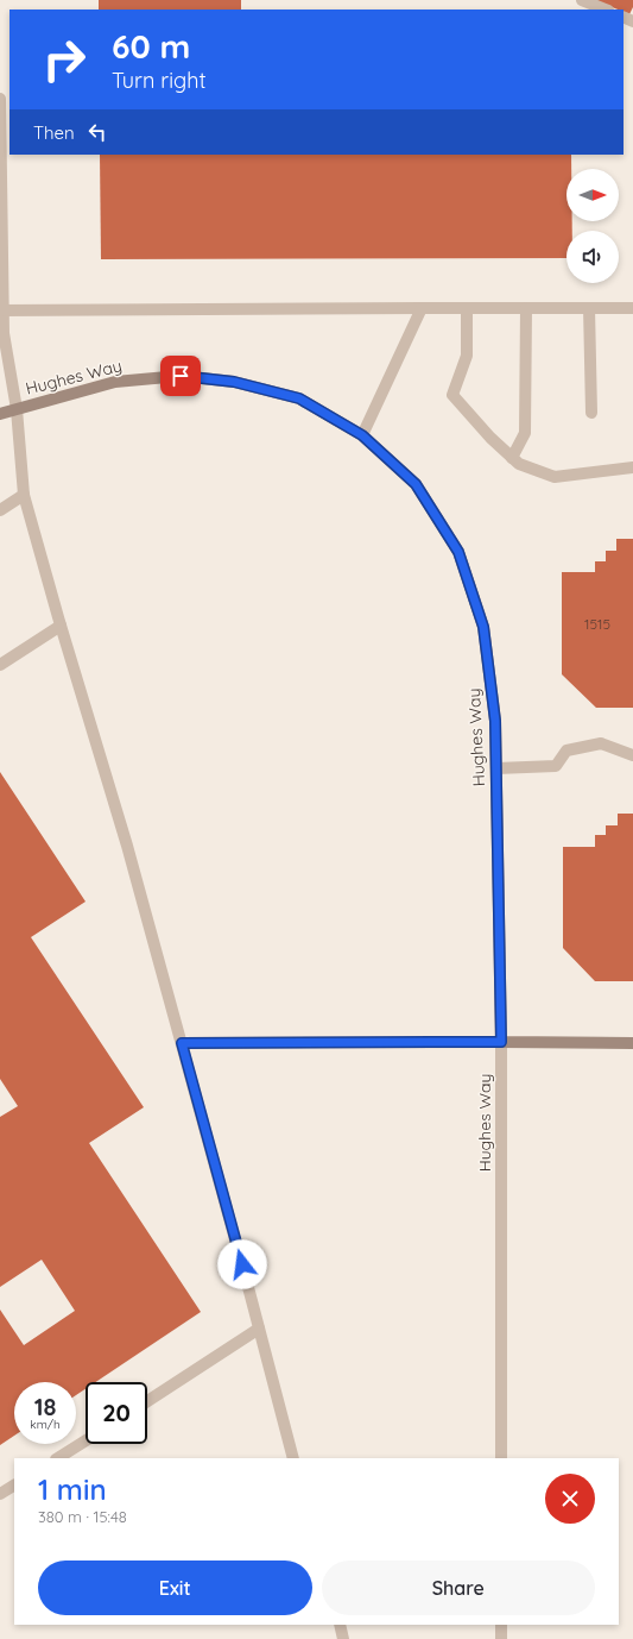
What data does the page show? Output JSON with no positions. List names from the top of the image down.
{
  "streets": {
    "street": ["Hughes Way"]
  },
  "house_numbers": ["1515"],
  "north": "right",
  "page": {
    "turn": ["60 m", "Turn right"],
    "then": "Then",
    "speed": "18 km/h",
    "limit": "20",
    "heading": ["1 min", "380 m · 15:48"],
    "buttons": ["Exit", "Share"]
  }
}
